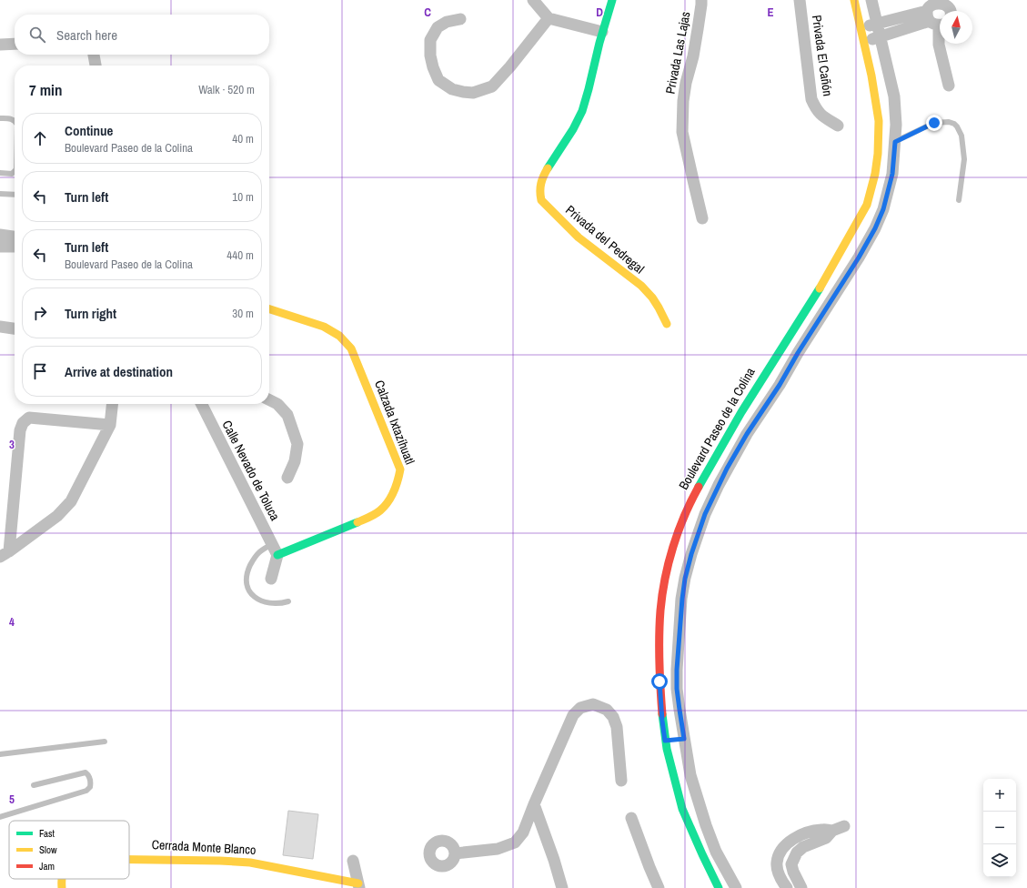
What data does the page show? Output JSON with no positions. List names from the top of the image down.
{
  "streets": {
    "street": [
      "Privada Las Lajas",
      "Privada El Cañón",
      "Privada del Pedregal",
      "Calzada Ixtazíhuatl",
      "Boulevard Paseo de la Colina",
      "Calle Nevado de Toluca",
      "Cerrada Monte Blanco"
    ]
  },
  "crossings": [
    ["Calzada Ixtazíhuatl", "Calle Nevado de Toluca"]
  ],
  "legend": ["Fast", "Slow", "Jam"],
  "north": "top",
  "page": {
    "search": "Search here",
    "heading": ["7 min", "Walk · 520 m"],
    "list": [
      ["Continue", "Boulevard Paseo de la Colina", "40 m"],
      ["Turn left", "10 m"],
      ["Turn left", "Boulevard Paseo de la Colina", "440 m"],
      ["Turn right", "30 m"],
      "Arrive at destination"
    ],
    "map_buttons": ["+", "−"]
  },
  "grid": {
    "columns": ["C", "D", "E"],
    "rows": ["3", "4", "5"]
  }
}
